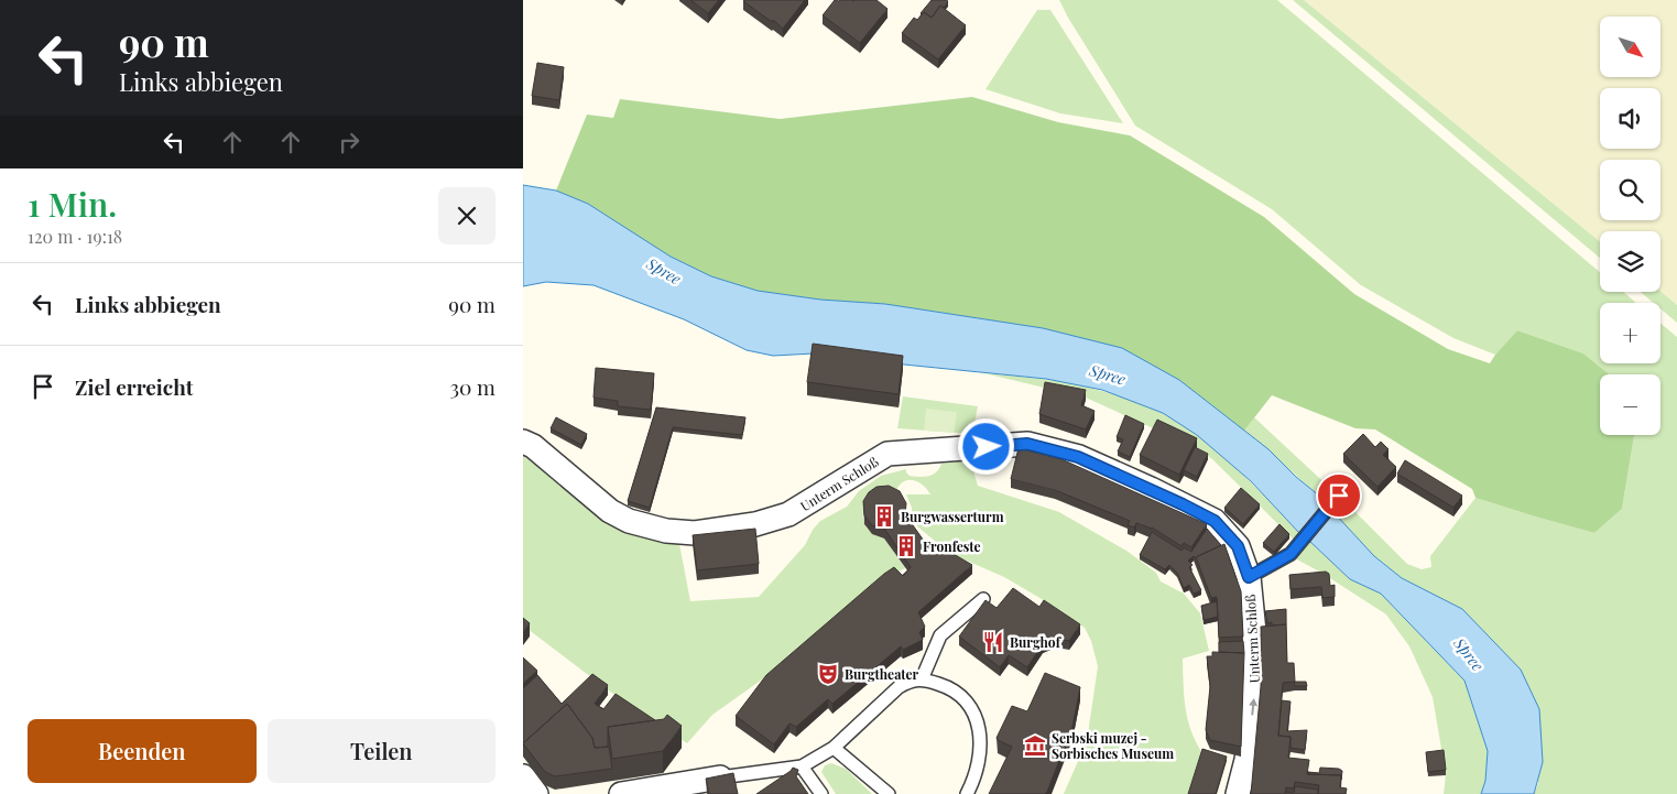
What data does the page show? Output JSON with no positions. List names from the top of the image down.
{
  "streets": {
    "street": ["Unterm Schloß"]
  },
  "water": ["Spree"],
  "places": {
    "building": ["Burgwasserturm", "Fronfeste"],
    "restaurant": ["Burghof"],
    "theatre": ["Burgtheater"],
    "museum": ["Serbski muzej - Sorbisches Museum"]
  },
  "north": "bottom right",
  "page": {
    "turn": ["90 m", "Links abbiegen"],
    "map_buttons": ["+", "−"],
    "heading": ["1 Min.", "120 m · 19:18"],
    "list": [
      {
        "name": "Links abbiegen",
        "value": "90 m"
      },
      {
        "name": "Ziel erreicht",
        "value": "30 m"
      }
    ],
    "buttons": ["Beenden", "Teilen"]
  }
}
